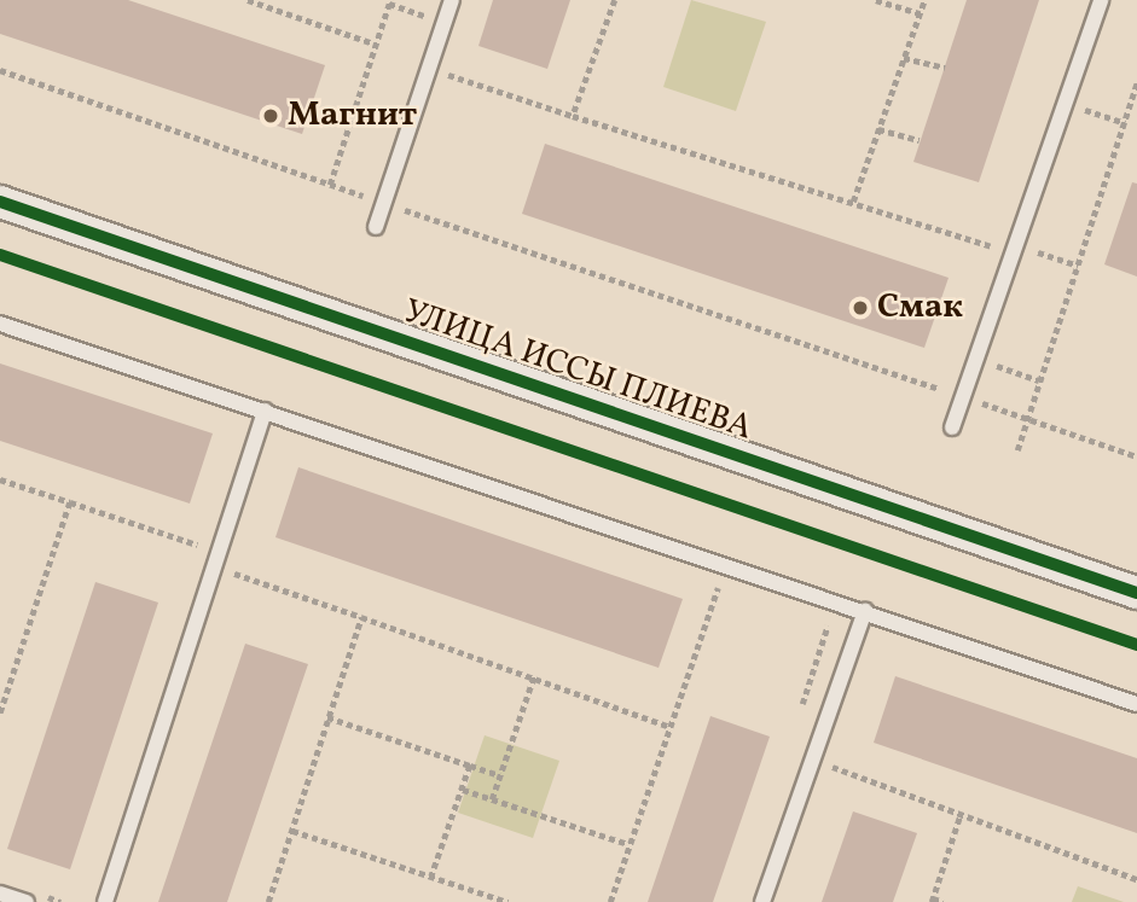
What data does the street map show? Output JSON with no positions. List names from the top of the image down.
{
  "streets": {
    "street": ["УЛИЦА ИССЫ ПЛИЕВА"]
  },
  "places": ["Магнит", "Смак"]
}
